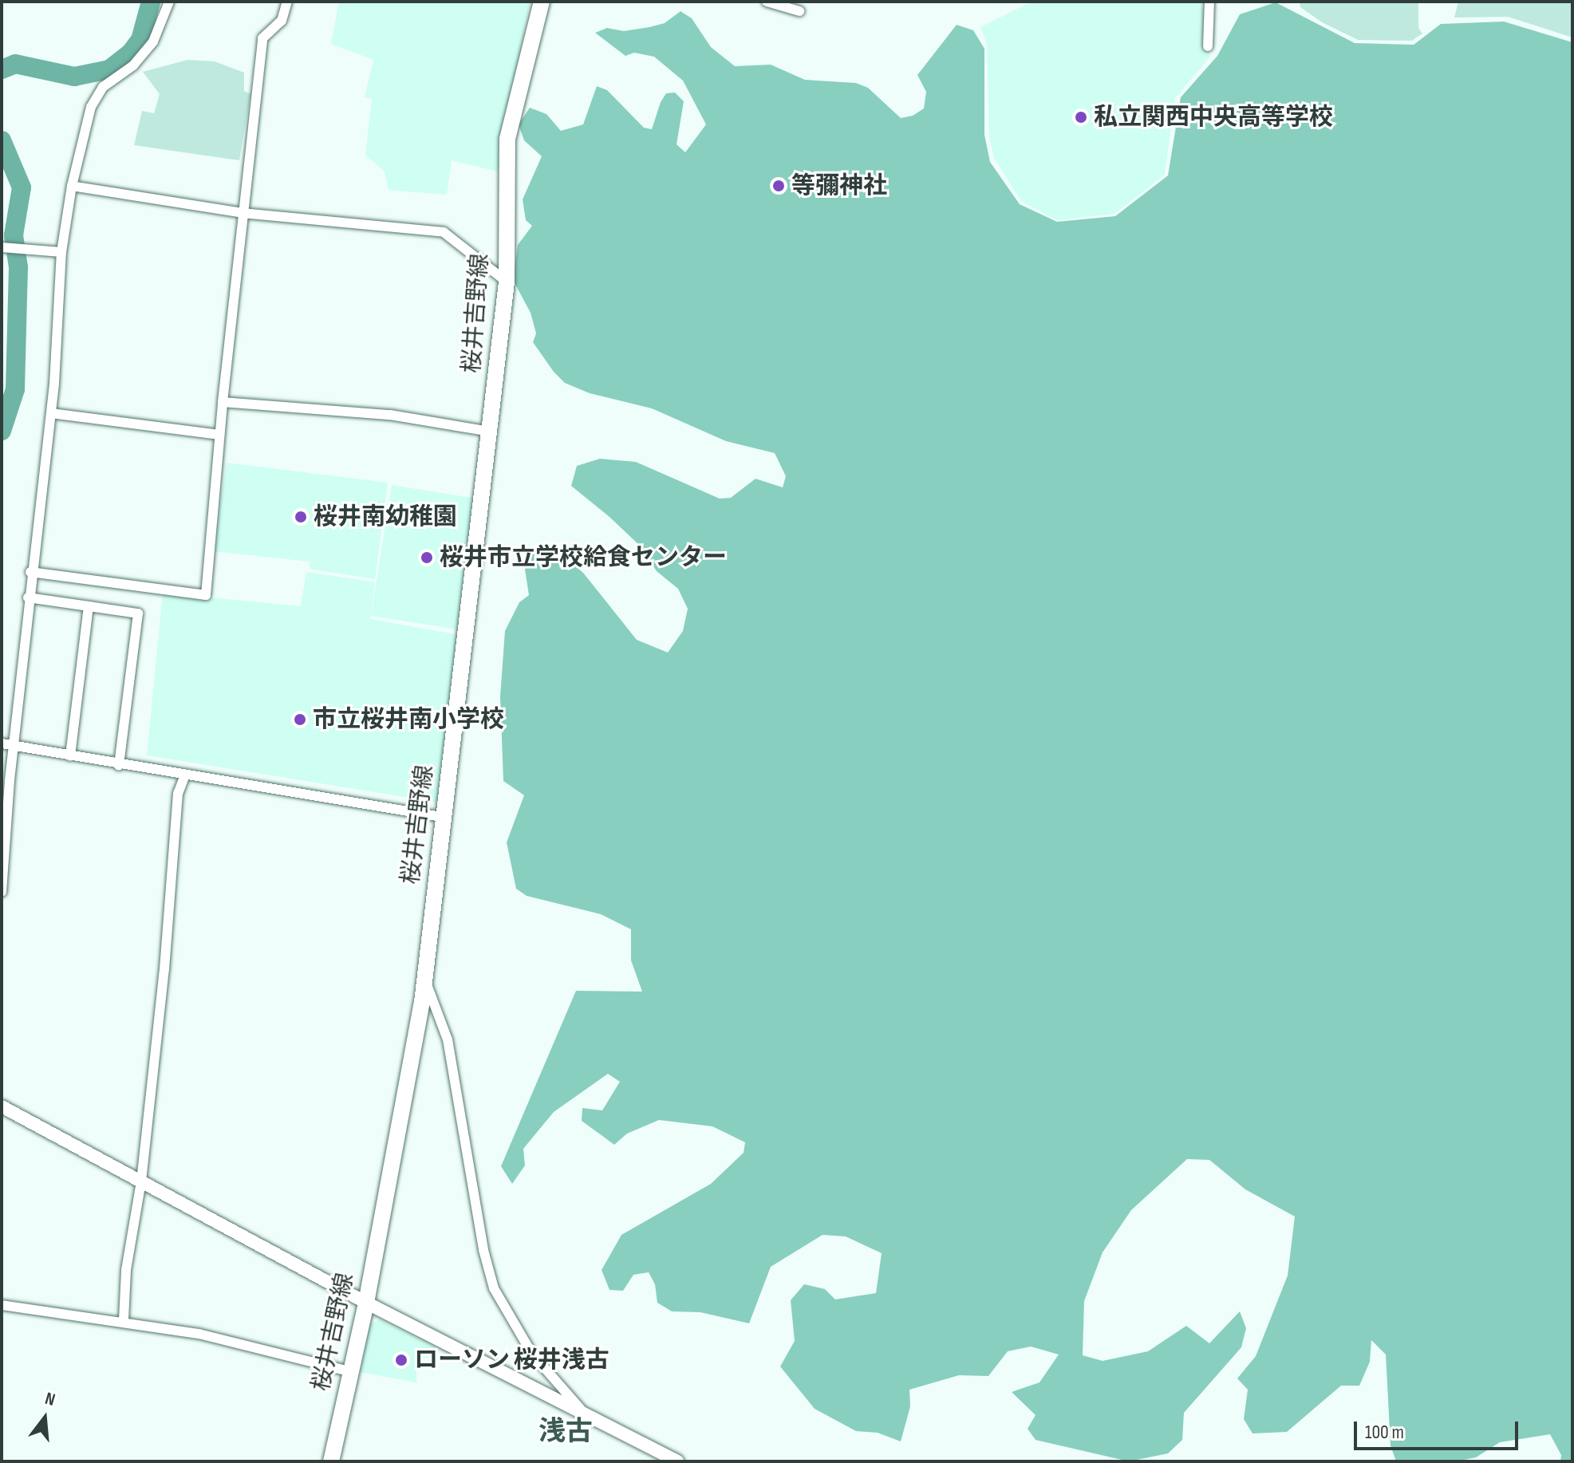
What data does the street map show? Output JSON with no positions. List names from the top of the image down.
{
  "streets": {
    "main road": ["桜井吉野線"]
  },
  "districts": ["浅古"],
  "places": [
    "私立関西中央高等学校",
    "等彌神社",
    "桜井南幼稚園",
    "桜井市立学校給食センター",
    "市立桜井南小学校",
    "ローソン 桜井浅古"
  ],
  "scale_bar": "100 m",
  "north": "top"
}
